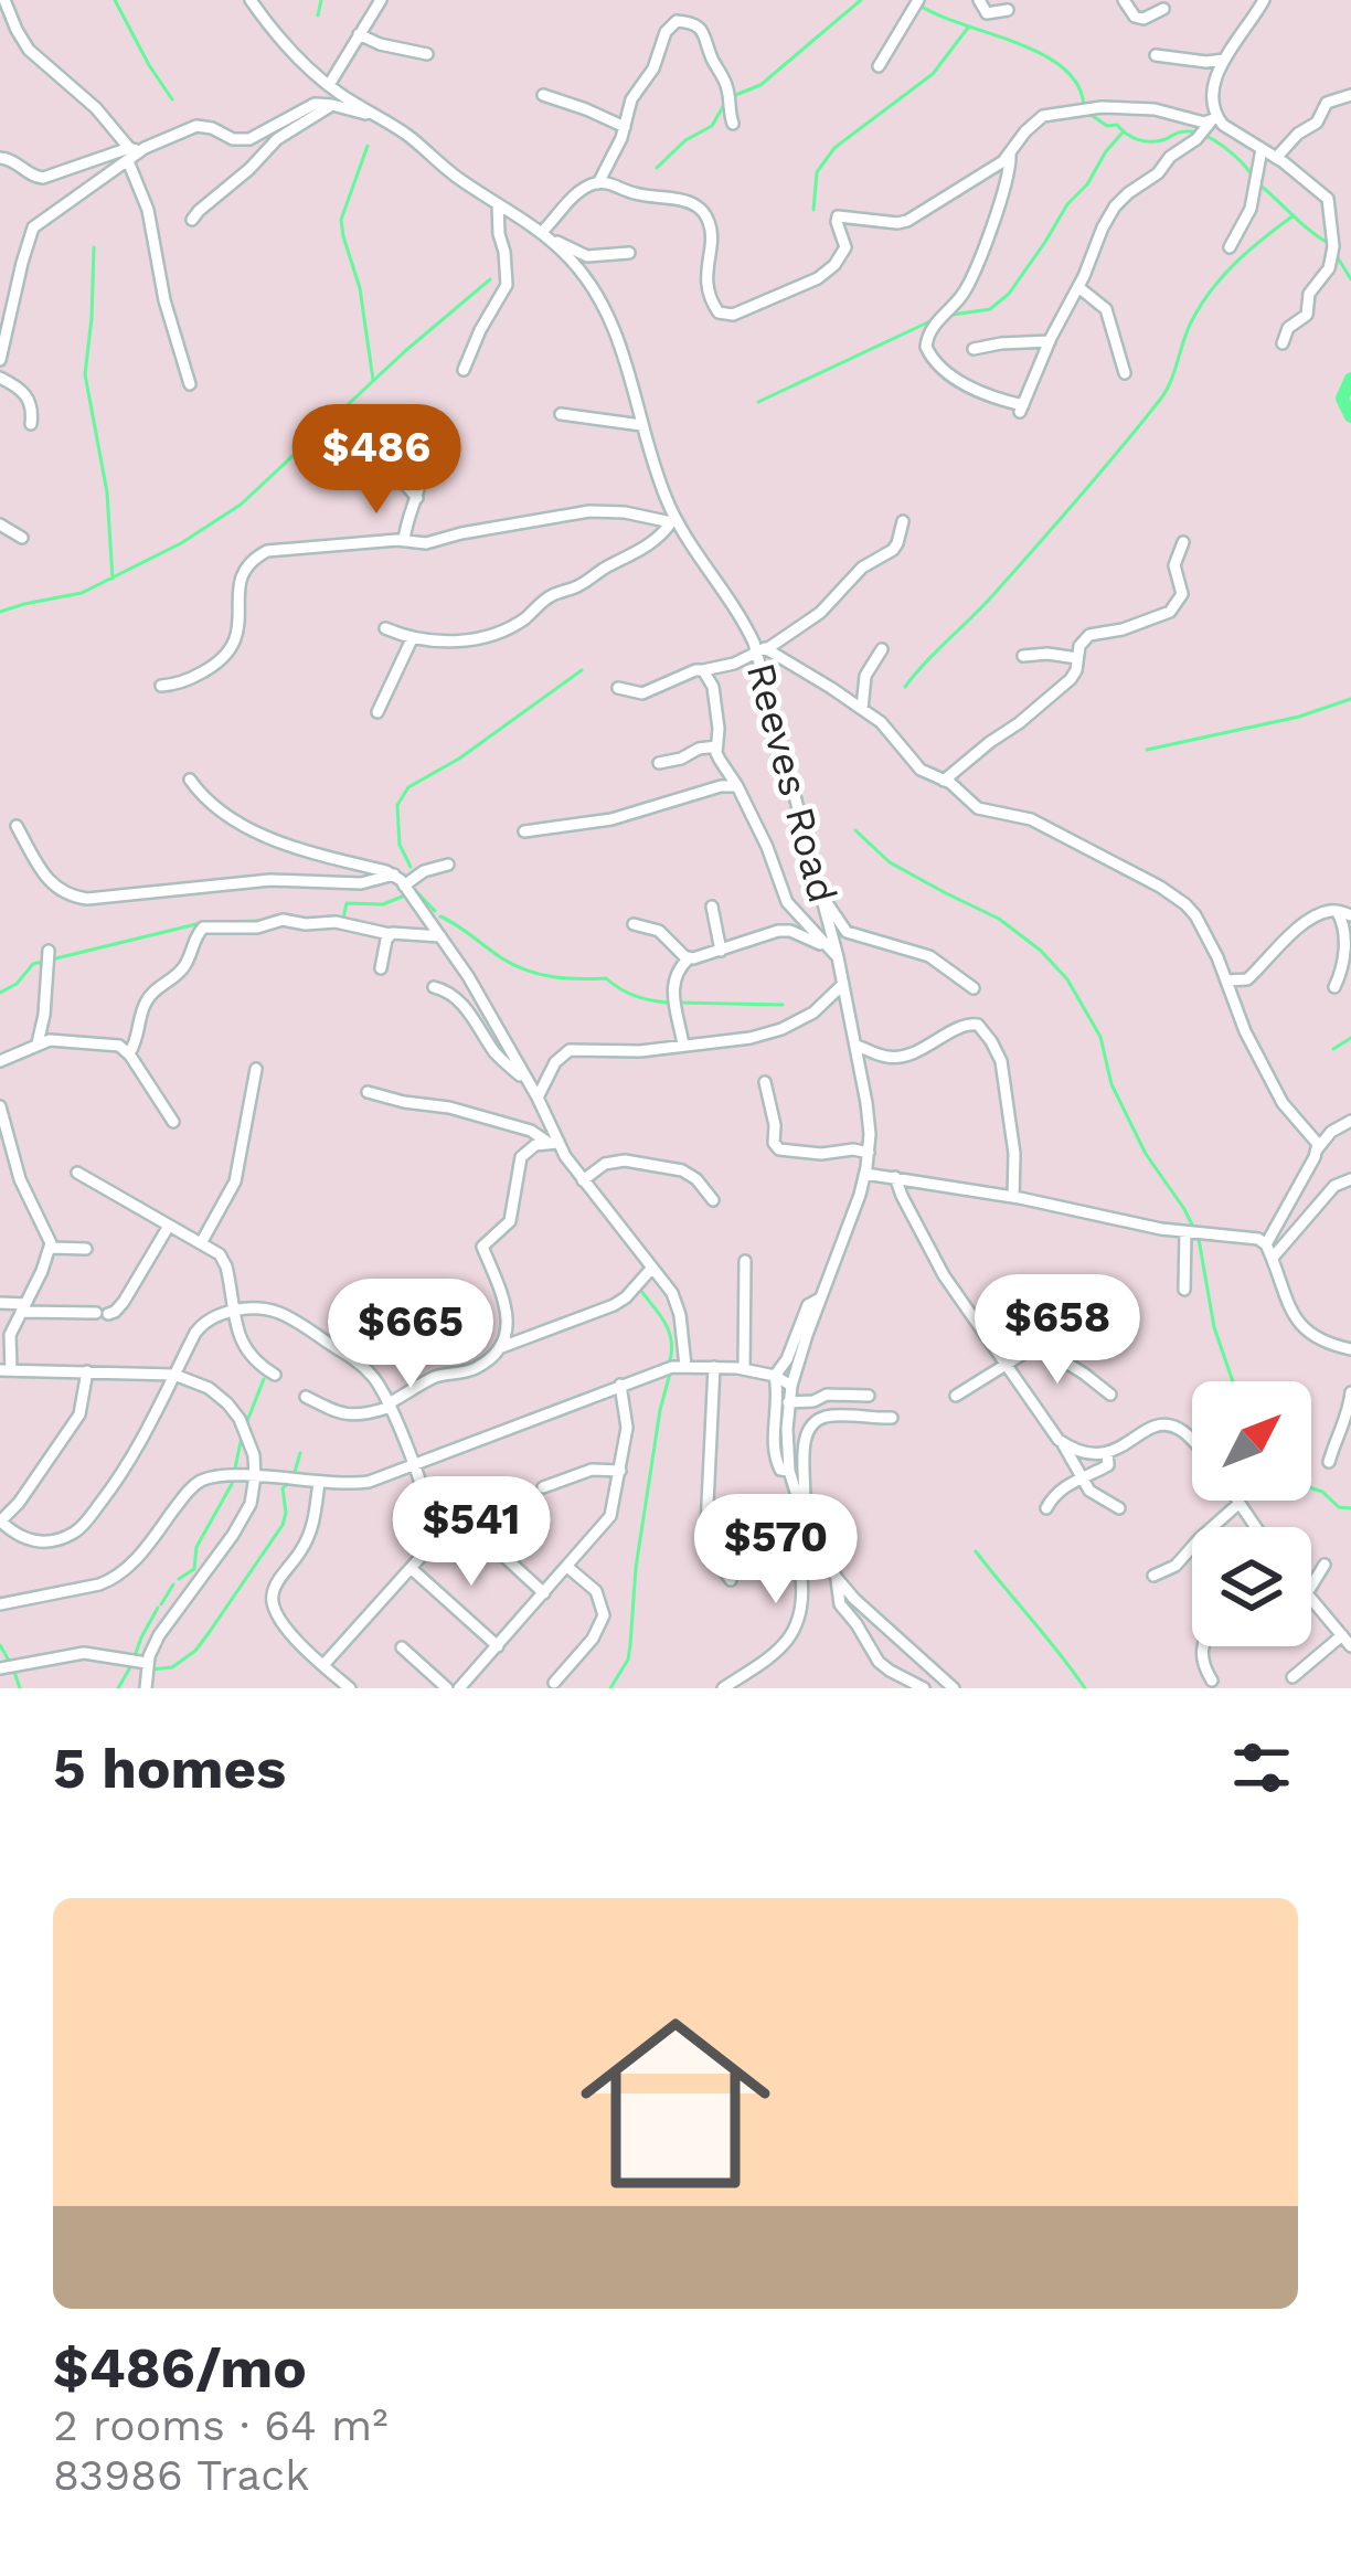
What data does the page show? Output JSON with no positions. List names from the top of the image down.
{
  "streets": {
    "street": ["Reeves Road"]
  },
  "north": "top right",
  "page": {
    "price": [
      "$486",
      "$658",
      "$665",
      "$541",
      "$570"
    ],
    "heading": "5 homes",
    "list": [
      {
        "name": "$486/mo",
        "note": "2 rooms · 64 m² · 83986 Track"
      }
    ]
  }
}
